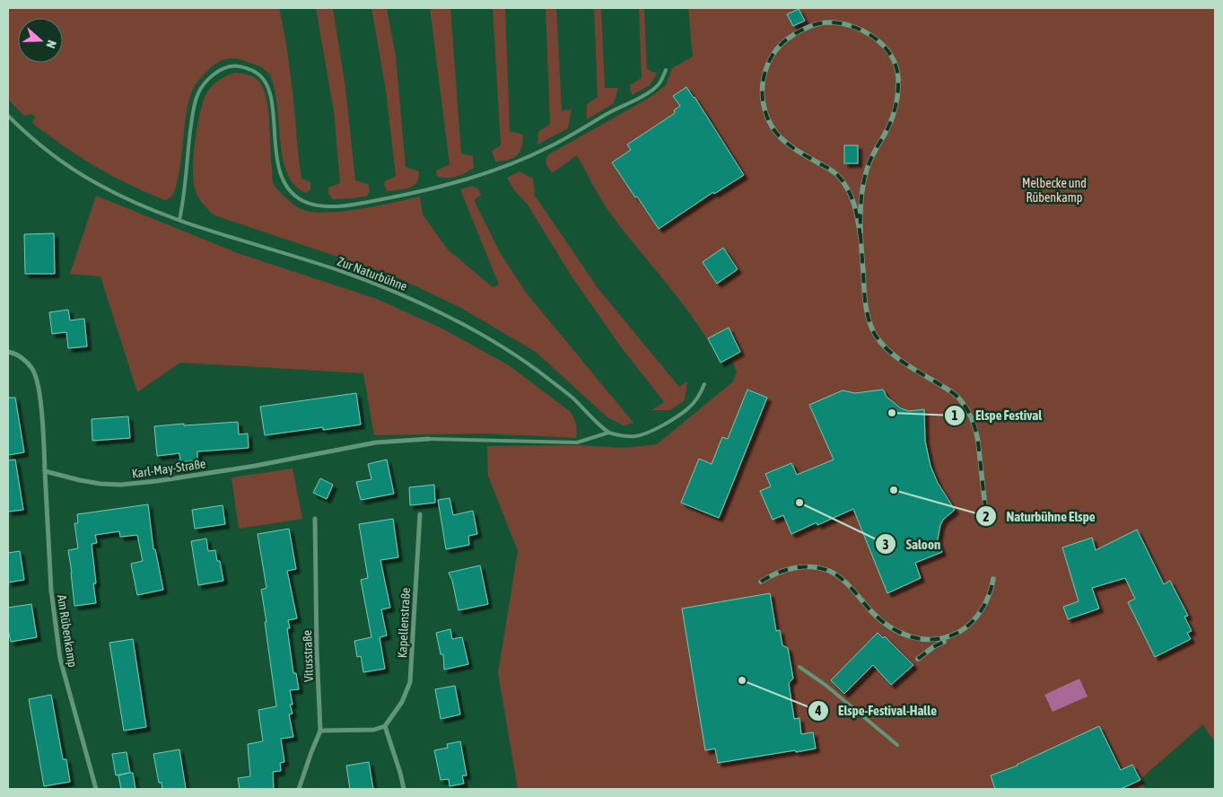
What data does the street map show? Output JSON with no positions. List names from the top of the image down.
{
  "streets": {
    "street": [
      "Karl-May-Straße",
      "Kapellenstraße",
      "Am Rübenkamp",
      "Vitusstraße"
    ],
    "lane": ["Zur Naturbühne"]
  },
  "crossings": [
    ["Karl-May-Straße", "Am Rübenkamp"]
  ],
  "parks": ["Melbecke und Rübenkamp"],
  "places": [
    "Elspe Festival",
    "Naturbühne Elspe",
    "Saloon",
    "Elspe-Festival-Halle"
  ],
  "north": "right"
}
